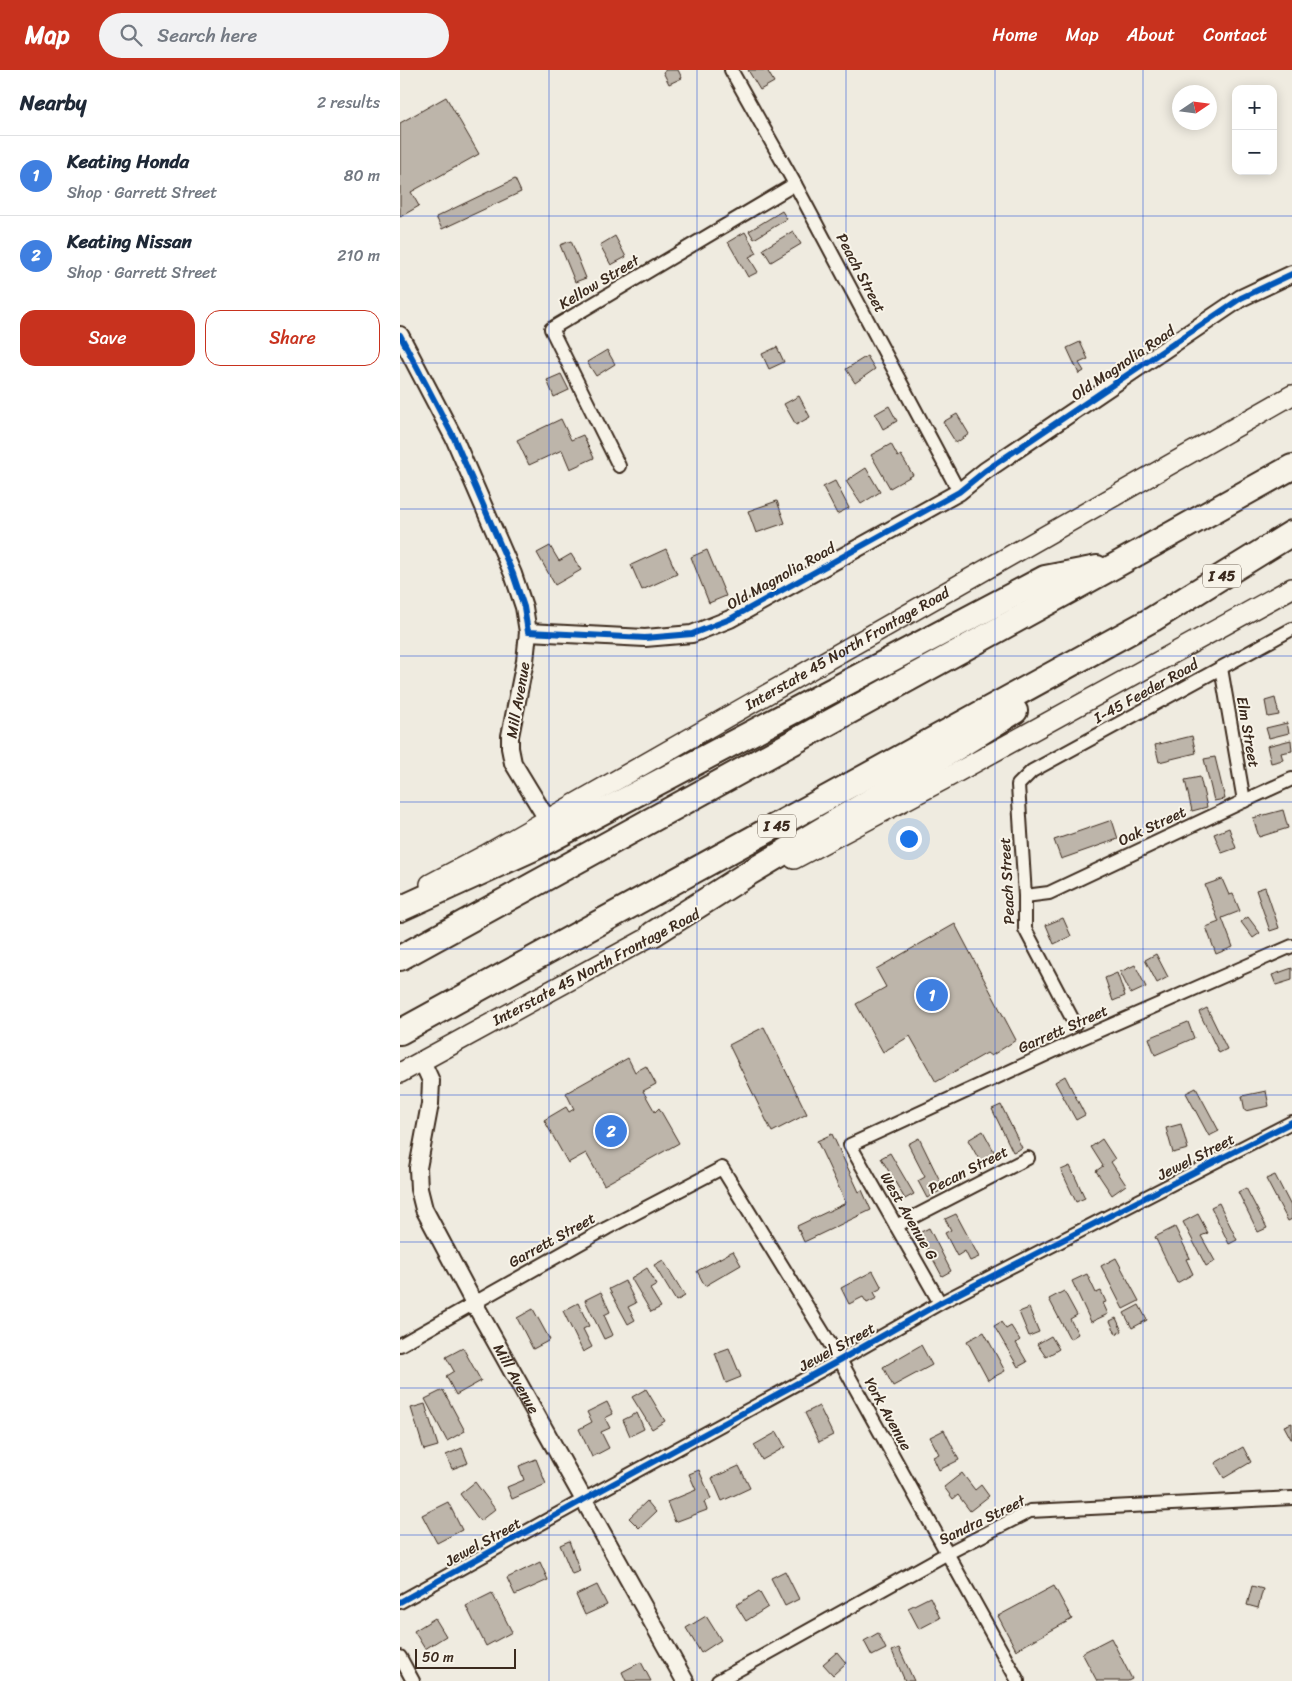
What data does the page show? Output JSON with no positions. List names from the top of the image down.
{
  "streets": {
    "highway": ["I 45"],
    "main road": ["Interstate 45 North Frontage Road"],
    "street": [
      "Peach Street",
      "Kellow Street",
      "Old Magnolia Road",
      "I-45 Feeder Road",
      "Mill Avenue",
      "Elm Street",
      "Oak Street",
      "Garrett Street",
      "Jewel Street",
      "Pecan Street",
      "West Avenue G",
      "York Avenue",
      "Sandra Street"
    ]
  },
  "crossings": [
    ["Peach Street", "Kellow Street"],
    ["Peach Street", "Old Magnolia Road"],
    ["Peach Street", "I-45 Feeder Road"],
    ["Peach Street", "Oak Street"],
    ["Old Magnolia Road", "Mill Avenue"],
    ["Interstate 45 North Frontage Road", "Mill Avenue"],
    ["I-45 Feeder Road", "Elm Street"],
    ["Mill Avenue", "Garrett Street"],
    ["Mill Avenue", "Jewel Street"],
    ["Elm Street", "Oak Street"],
    ["Garrett Street", "West Avenue G"],
    ["Garrett Street", "York Avenue"],
    ["Jewel Street", "West Avenue G"],
    ["Jewel Street", "York Avenue"],
    ["Pecan Street", "West Avenue G"],
    ["York Avenue", "Sandra Street"]
  ],
  "scale_bar": "50 m",
  "north": "right",
  "page": {
    "header": "Map",
    "search": "Search here",
    "nav": [
      "Home",
      "Map",
      "About",
      "Contact"
    ],
    "heading": ["Nearby", "2 results"],
    "map_buttons": ["+", "−"],
    "list": [
      {
        "mark": "1",
        "name": "Keating Honda",
        "note": "Shop · Garrett Street",
        "value": "80 m"
      },
      {
        "mark": "2",
        "name": "Keating Nissan",
        "note": "Shop · Garrett Street",
        "value": "210 m"
      }
    ],
    "buttons": ["Save", "Share"],
    "pins": ["1", "2"],
    "scale": "50 m"
  }
}
